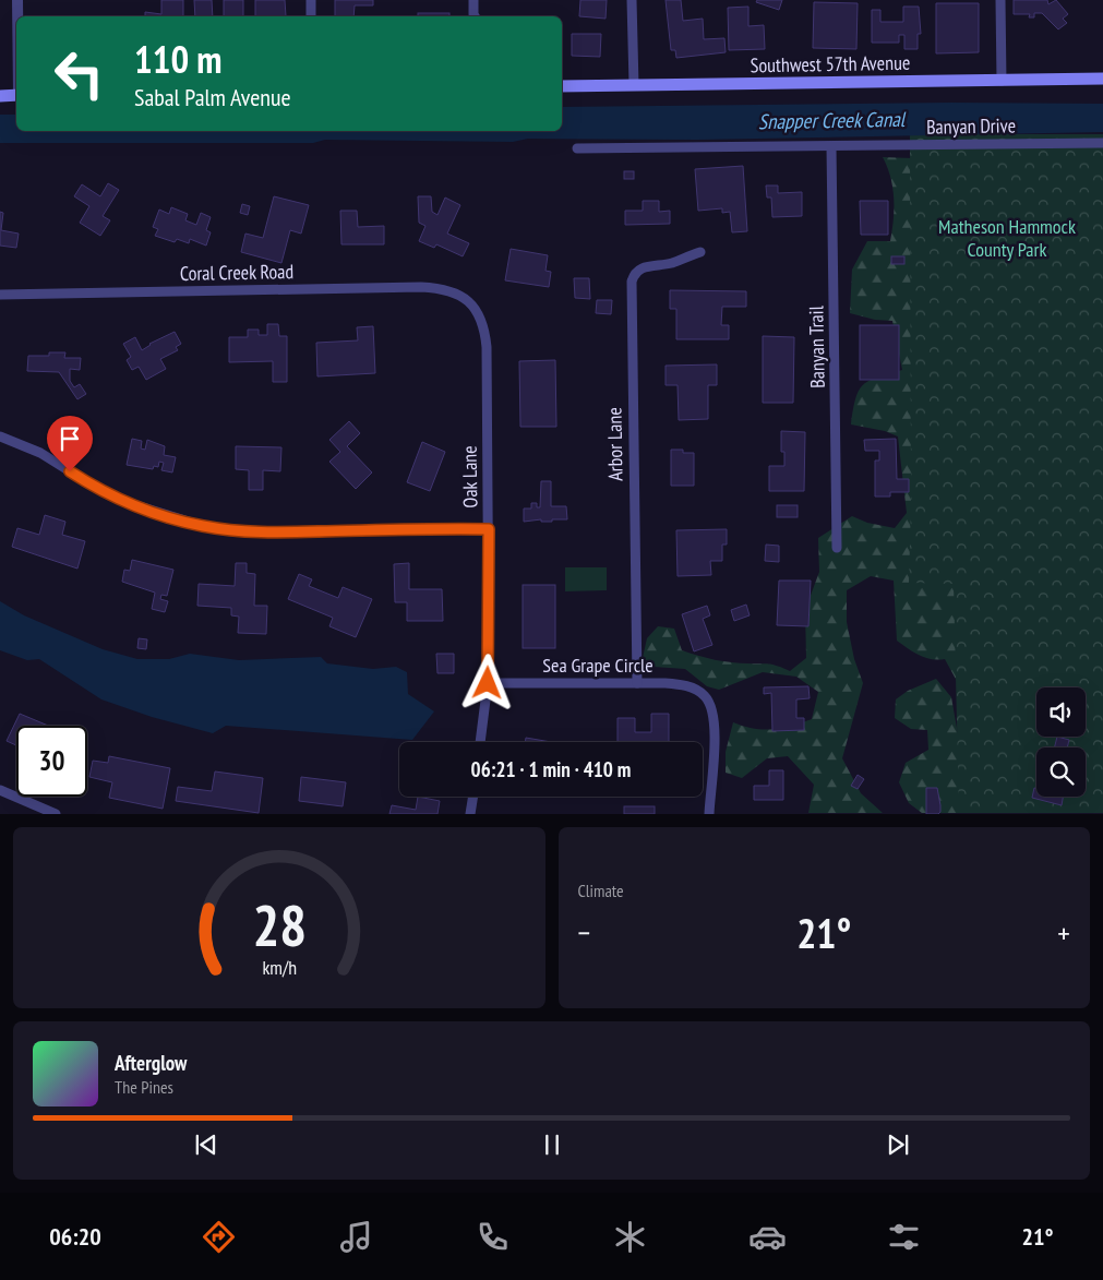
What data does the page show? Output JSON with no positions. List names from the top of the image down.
{
  "streets": {
    "main road": ["Southwest 57th Avenue"],
    "street": [
      "Banyan Drive",
      "Coral Creek Road",
      "Banyan Trail",
      "Arbor Lane",
      "Oak Lane",
      "Sea Grape Circle"
    ]
  },
  "crossings": [
    ["Banyan Drive", "Banyan Trail"],
    ["Coral Creek Road", "Oak Lane"],
    ["Arbor Lane", "Sea Grape Circle"],
    ["Oak Lane", "Sea Grape Circle"]
  ],
  "water": ["Snapper Creek Canal"],
  "parks": ["Matheson Hammock County Park"],
  "page": {
    "turn": ["110 m", "Sabal Palm Avenue"],
    "limit": "30",
    "trip": "06:21 · 1 min · 410 m",
    "tile": "Climate",
    "heat": ["−", "21°", "+"],
    "song": ["Afterglow", "The Pines"],
    "tabs": ["06:20", "21°"],
    "gauge": ["28", "km/h"]
  }
}
